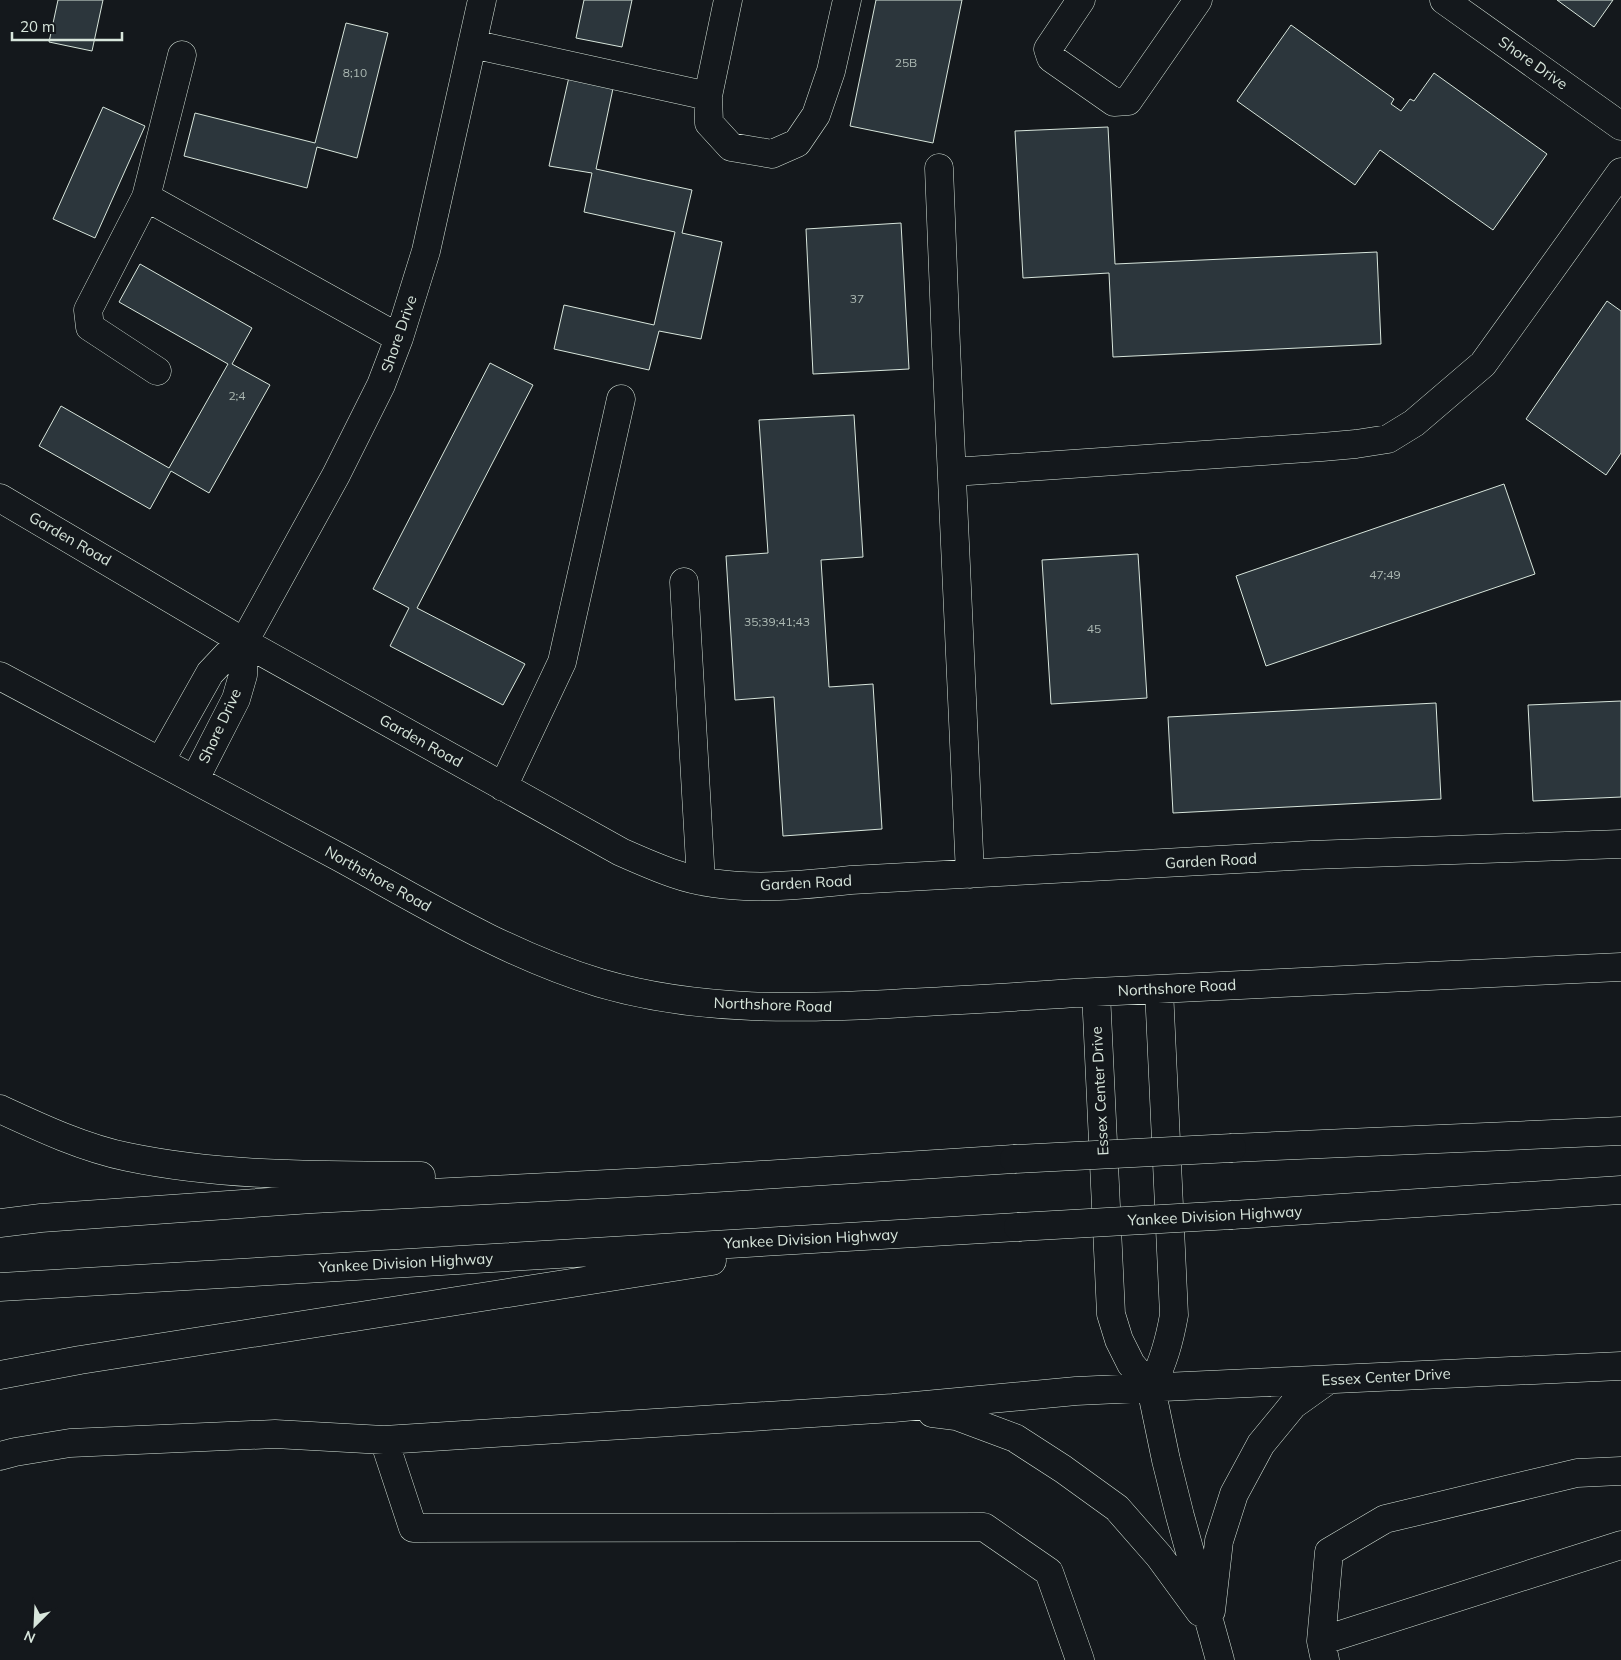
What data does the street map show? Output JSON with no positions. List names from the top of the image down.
{
  "streets": {
    "main road": [
      "Shore Drive",
      "Garden Road",
      "Northshore Road",
      "Essex Center Drive",
      "Yankee Division Highway"
    ]
  },
  "crossings": [
    ["Shore Drive", "Garden Road"],
    ["Shore Drive", "Northshore Road"],
    ["Northshore Road", "Essex Center Drive"]
  ],
  "house_numbers": [
    "25B",
    "8;10",
    "37",
    "2;4",
    "47;49",
    "35;39;41;43",
    "45"
  ],
  "scale_bar": "20 m",
  "north": "bottom left"
}
